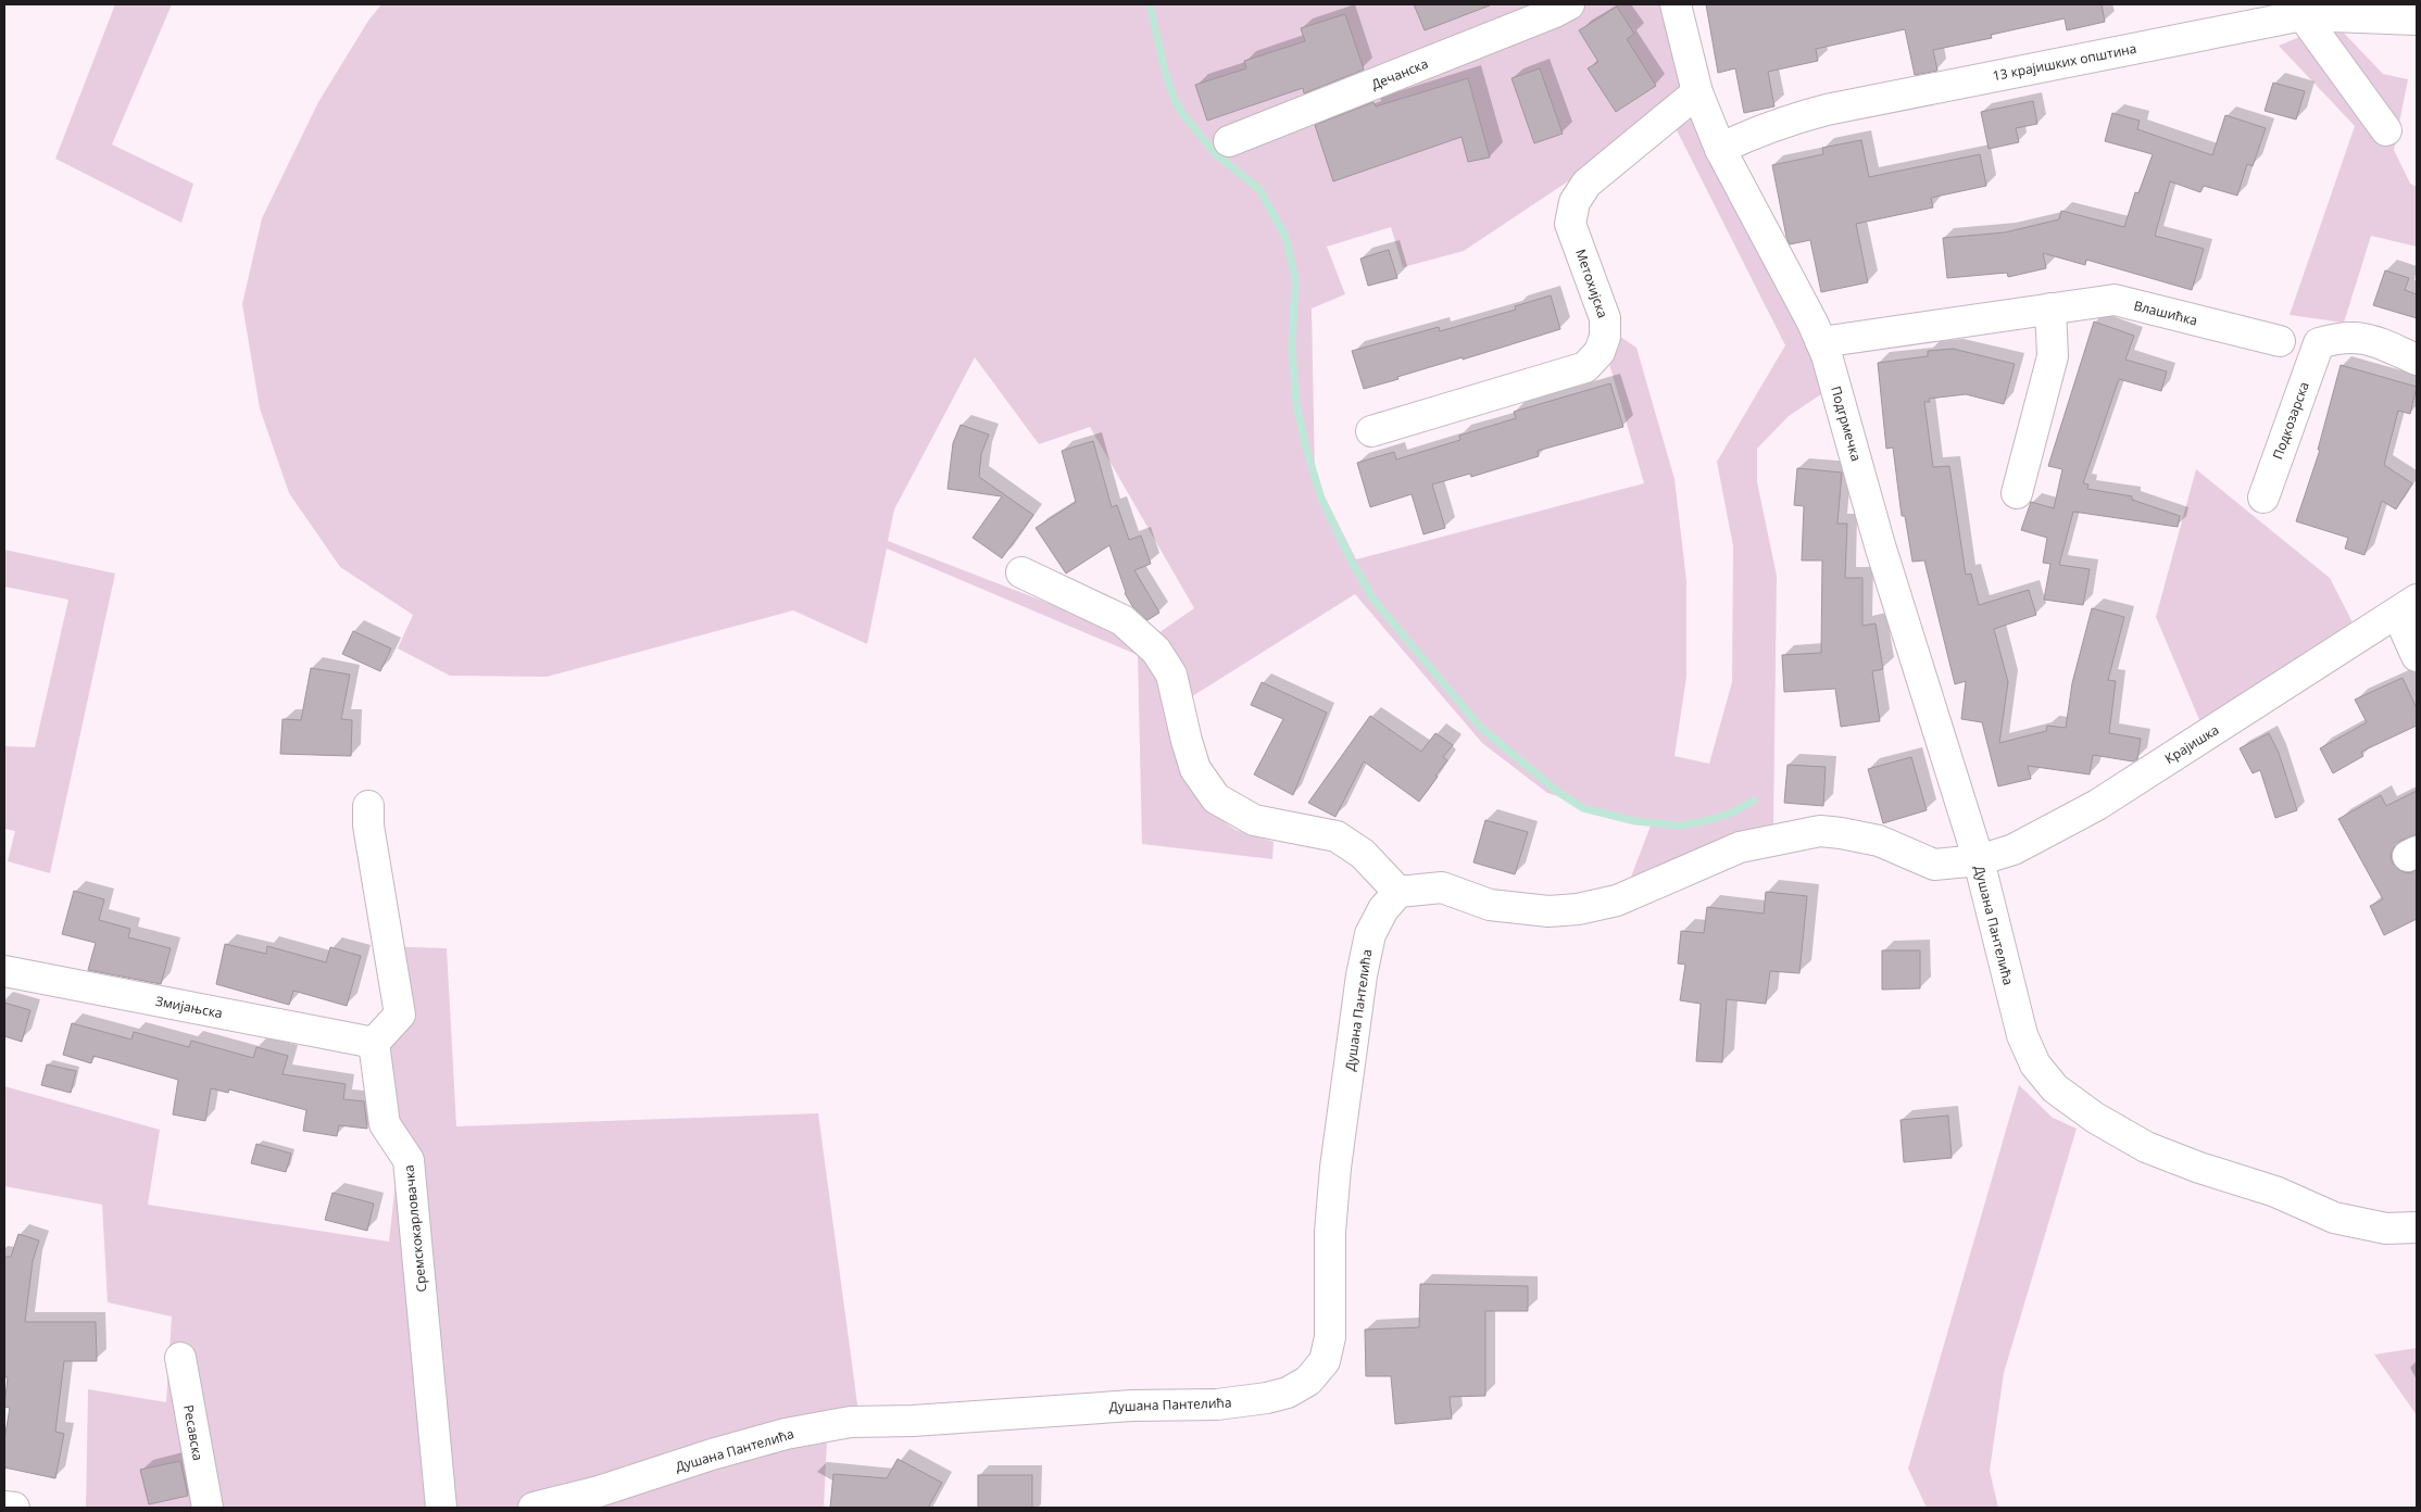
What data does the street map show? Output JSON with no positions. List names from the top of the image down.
{
  "streets": {
    "street": [
      "13 крајишких општина",
      "Дечанска",
      "Метохијска",
      "Влашићка",
      "Подкозарска",
      "Подгрмечка",
      "Крајишка",
      "Душана Пантелића",
      "Змијањска",
      "Сремскокарловачка",
      "Ресавска"
    ]
  },
  "crossings": [
    ["13 крајишких општина", "Подгрмечка"],
    ["Метохијска", "Подгрмечка"],
    ["Влашићка", "Подгрмечка"],
    ["Подгрмечка", "Крајишка"],
    ["Подгрмечка", "Душана Пантелића"],
    ["Крајишка", "Душана Пантелића"],
    ["Змијањска", "Сремскокарловачка"]
  ]
}
